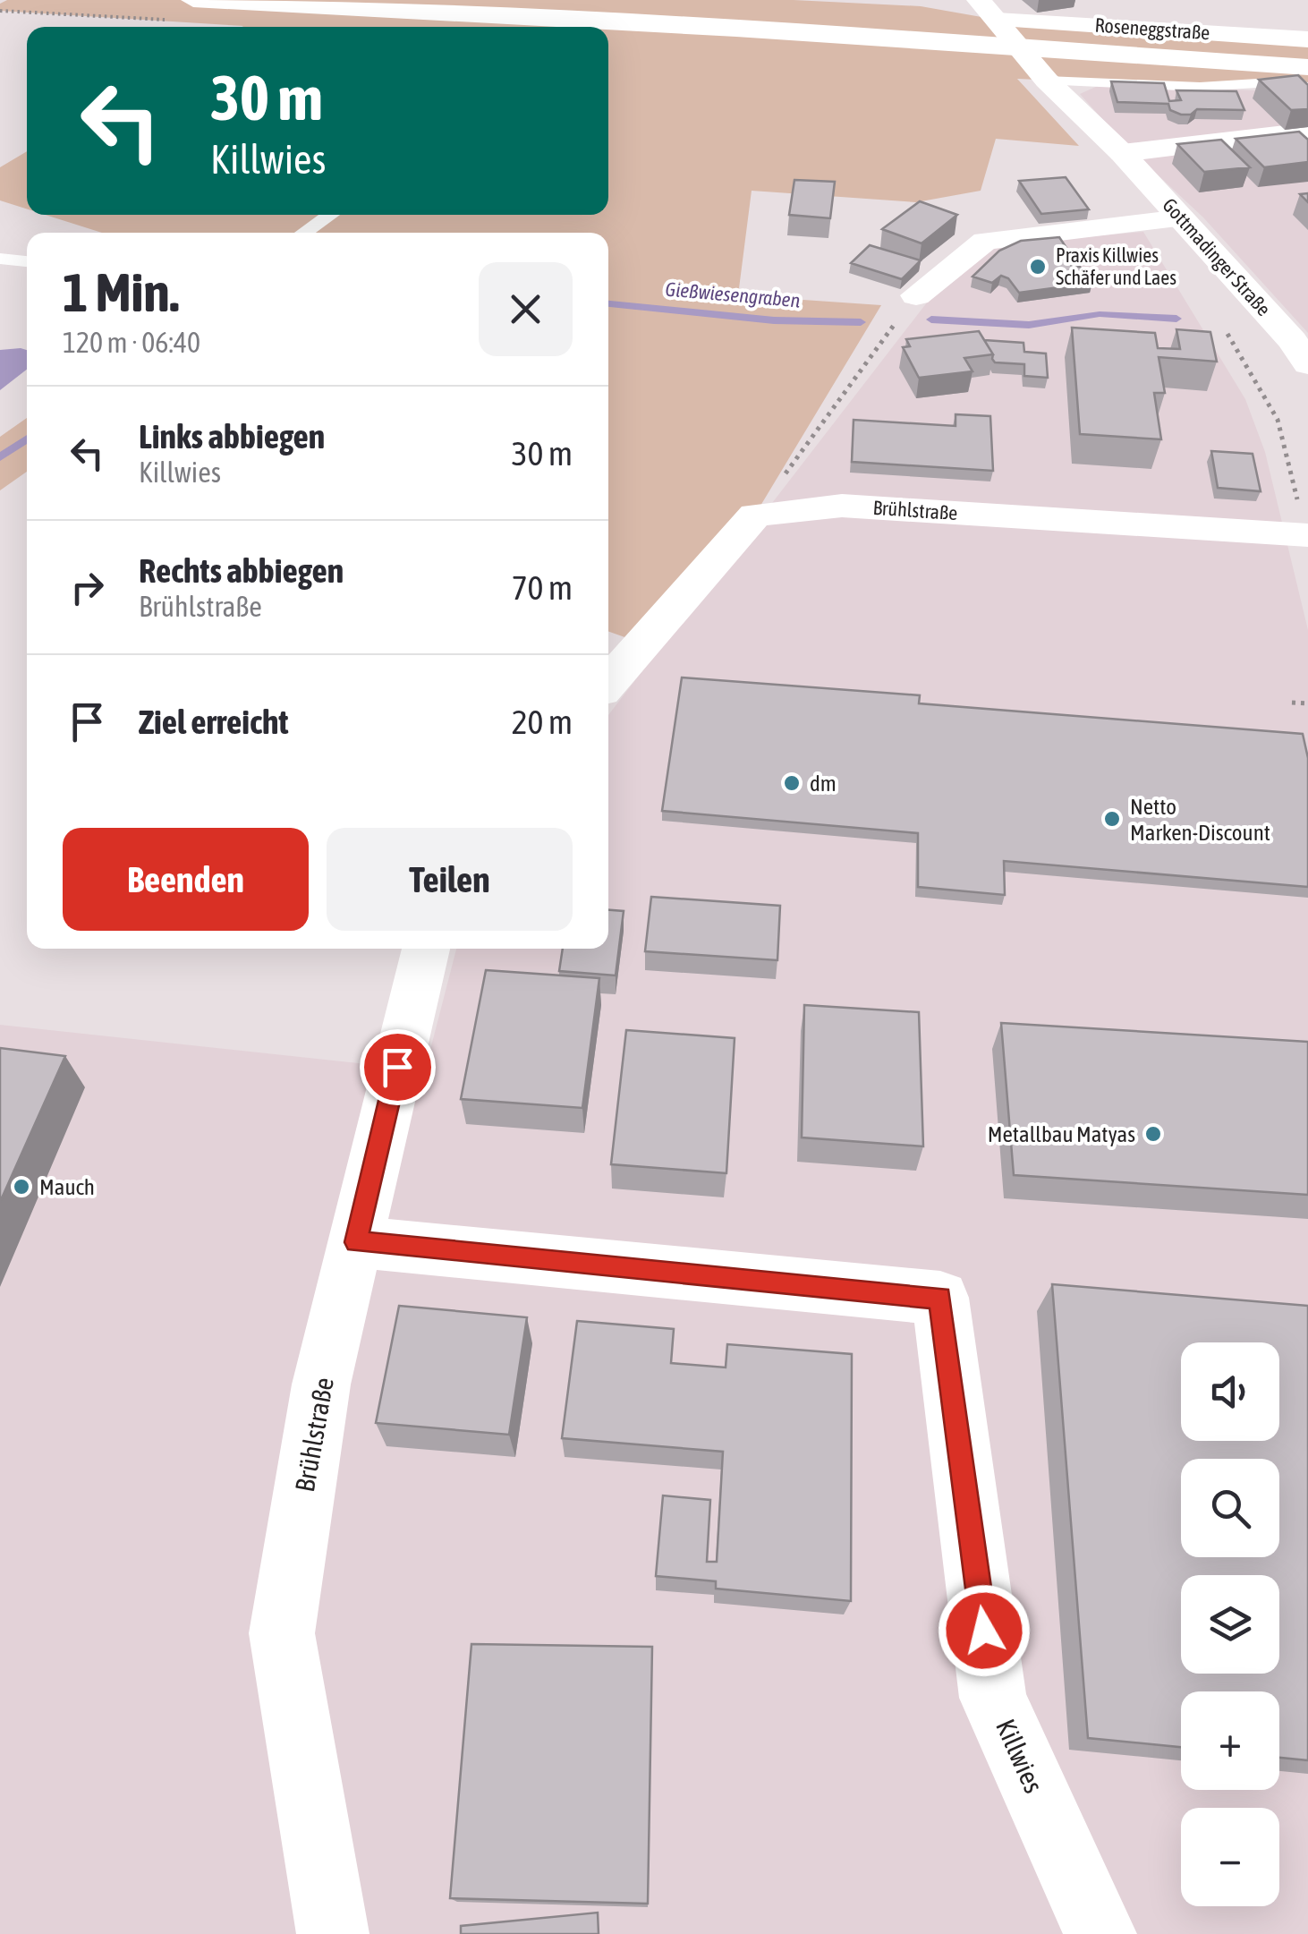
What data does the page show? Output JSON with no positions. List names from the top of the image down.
{
  "streets": {
    "street": [
      "Roseneggstraße",
      "Gottmadinger Straße",
      "Brühlstraße",
      "Killwies"
    ]
  },
  "crossings": [
    ["Roseneggstraße", "Gottmadinger Straße"],
    ["Brühlstraße", "Killwies"]
  ],
  "water": ["Gießwiesengraben"],
  "places": [
    "Praxis Killwies Schäfer und Laes",
    "dm",
    "Netto Marken-Discount",
    "Metallbau Matyas",
    "Mauch"
  ],
  "page": {
    "turn": ["30 m", "Killwies"],
    "heading": ["1 Min.", "120 m · 06:40"],
    "list": [
      {
        "name": "Links abbiegen",
        "note": "Killwies",
        "value": "30 m"
      },
      {
        "name": "Rechts abbiegen",
        "note": "Brühlstraße",
        "value": "70 m"
      },
      {
        "name": "Ziel erreicht",
        "value": "20 m"
      }
    ],
    "buttons": ["Beenden", "Teilen"],
    "map_buttons": ["+", "−"]
  }
}
